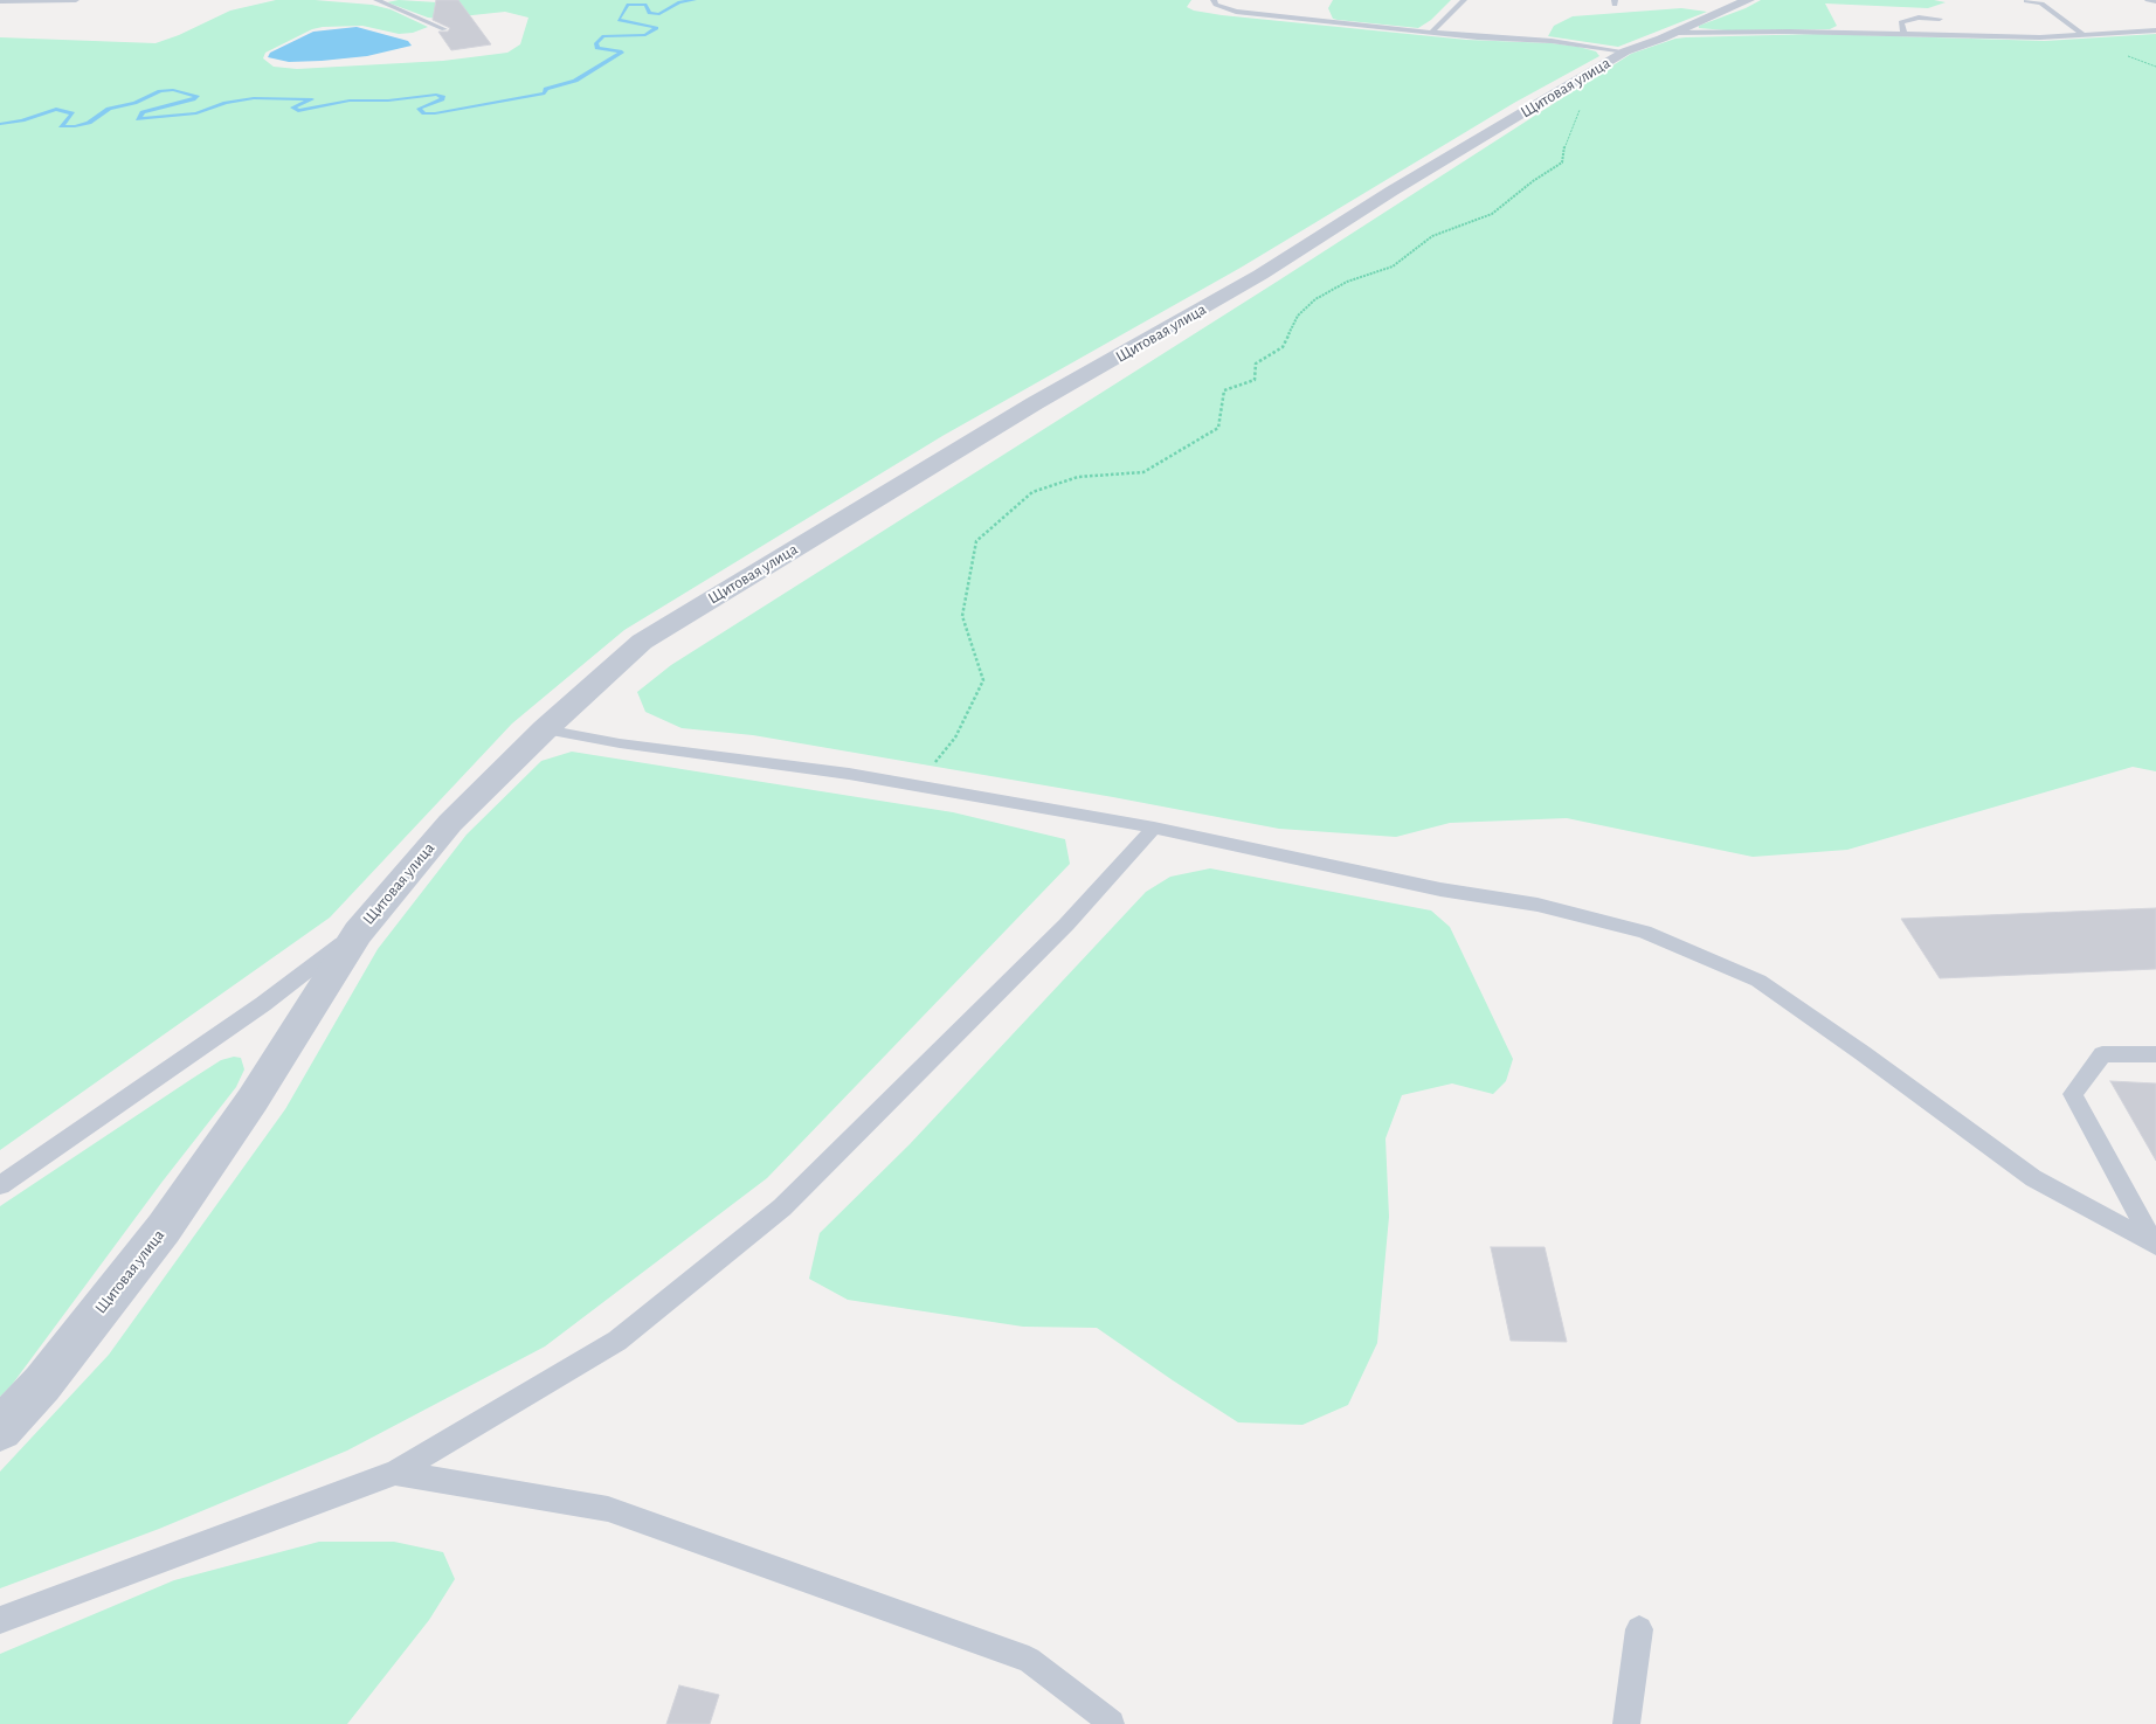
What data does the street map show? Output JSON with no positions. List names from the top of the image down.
{
  "streets": {
    "street": ["Щитовая улица"]
  }
}
